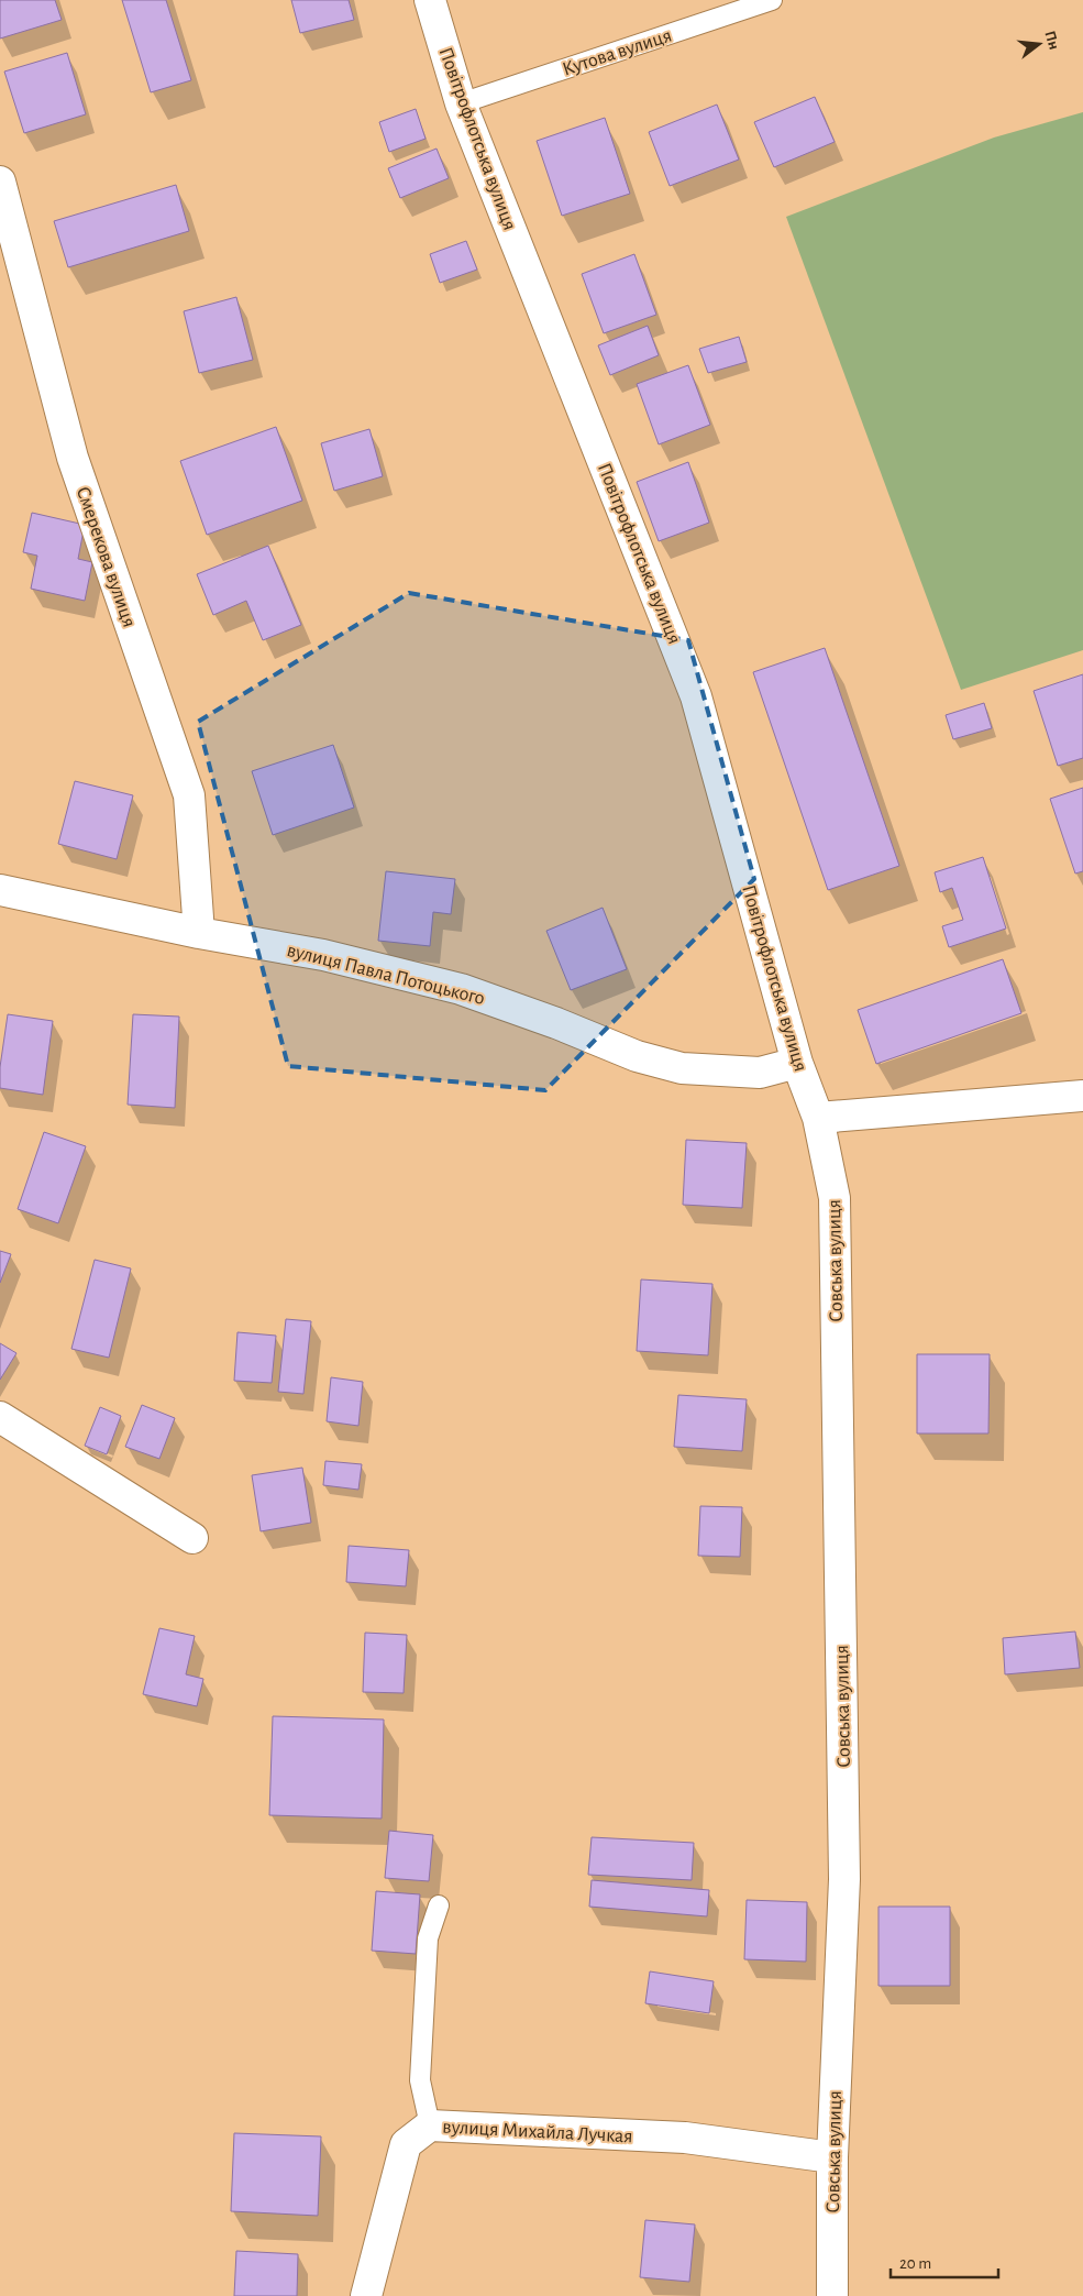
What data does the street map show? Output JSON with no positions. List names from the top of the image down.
{
  "streets": {
    "street": [
      "Повітрофлотська вулиця",
      "Смерекова вулиця",
      "вулиця Павла Потоцького",
      "Совська вулиця",
      "вулиця Михайла Лучкая"
    ],
    "lane": ["Кутова вулиця"]
  },
  "crossings": [
    ["Кутова вулиця", "Повітрофлотська вулиця"],
    ["Повітрофлотська вулиця", "вулиця Павла Потоцького"],
    ["Повітрофлотська вулиця", "Совська вулиця"],
    ["Смерекова вулиця", "вулиця Павла Потоцького"],
    ["Совська вулиця", "вулиця Михайла Лучкая"]
  ],
  "scale_bar": "20 m",
  "north": "right"
}
